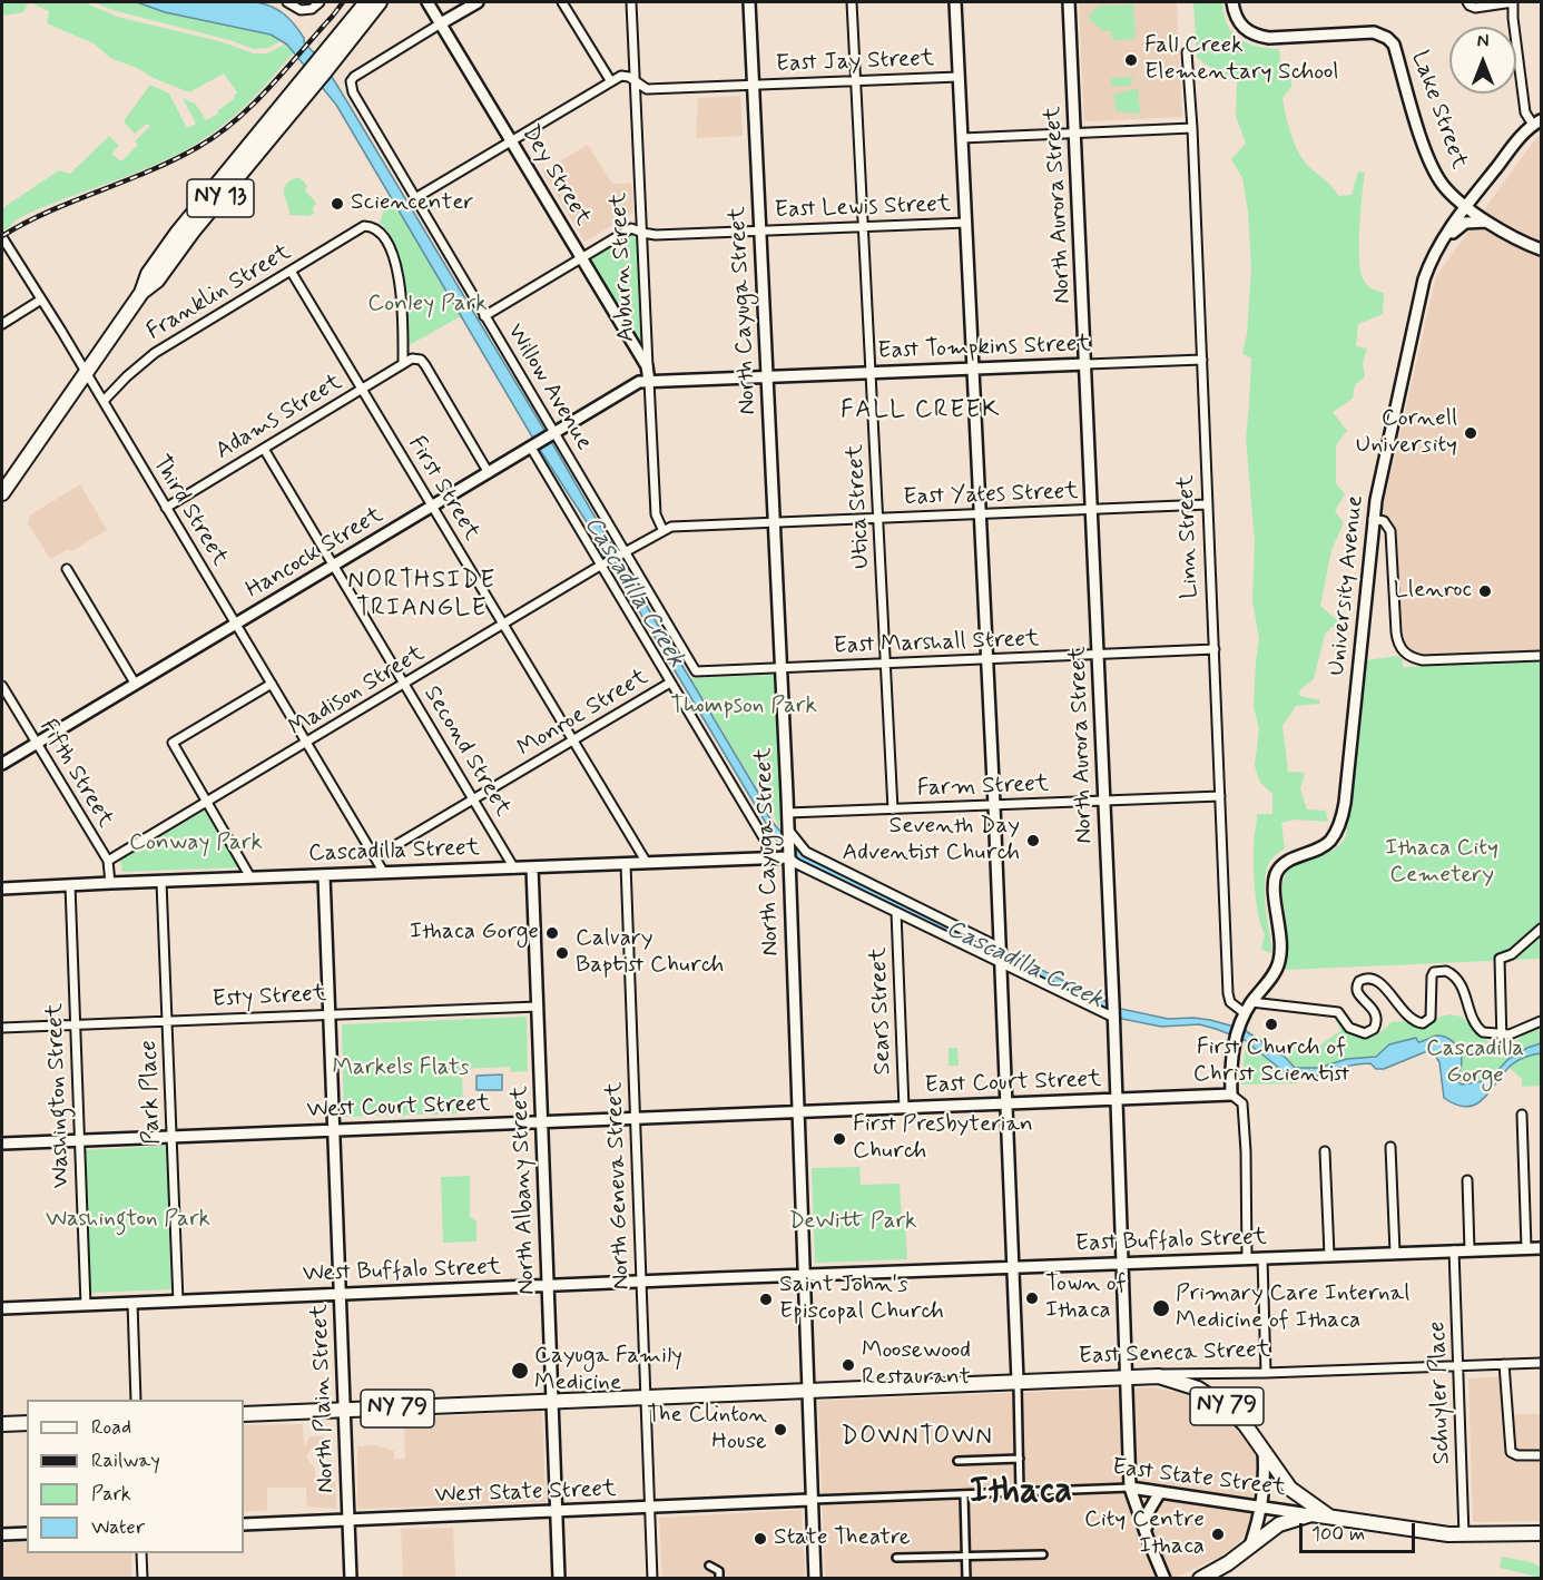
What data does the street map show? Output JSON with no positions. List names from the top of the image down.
{
  "streets": {
    "highway": [
      "NY 13",
      "East Seneca Street",
      "NY 79",
      "East State Street"
    ],
    "street": [
      "East Jay Street",
      "Lake Street",
      "Dey Street",
      "North Aurora Street",
      "East Lewis Street",
      "Auburn Street",
      "Franklin Street",
      "North Cayuga Street",
      "East Tompkins Street",
      "Willow Avenue",
      "Adams Street",
      "First Street",
      "East Yates Street",
      "Utica Street",
      "Third Street",
      "Linn Street",
      "Hancock Street",
      "University Avenue",
      "East Marshall Street",
      "Madison Street",
      "Monroe Street",
      "Second Street",
      "Fifth Street",
      "Farm Street",
      "Cascadilla Street",
      "Esty Street",
      "Sears Street",
      "East Court Street",
      "Park Place",
      "Washington Street",
      "West Court Street",
      "North Geneva Street",
      "North Albany Street",
      "East Buffalo Street",
      "West Buffalo Street",
      "Schuyler Place",
      "North Plain Street",
      "West State Street"
    ]
  },
  "crossings": [
    ["East Jay Street", "Auburn Street"],
    ["East Jay Street", "North Cayuga Street"],
    ["East Jay Street", "Utica Street"],
    ["Lake Street", "University Avenue"],
    ["Dey Street", "Auburn Street"],
    ["Dey Street", "East Tompkins Street"],
    ["Dey Street", "Willow Avenue"],
    ["Dey Street", "Hancock Street"],
    ["NY 13", "Third Street"],
    ["North Aurora Street", "East Tompkins Street"],
    ["North Aurora Street", "East Yates Street"],
    ["North Aurora Street", "East Marshall Street"],
    ["North Aurora Street", "Farm Street"],
    ["North Aurora Street", "East Court Street"],
    ["North Aurora Street", "East Buffalo Street"],
    ["North Aurora Street", "East Seneca Street"],
    ["North Aurora Street", "East State Street"],
    ["East Lewis Street", "Auburn Street"],
    ["East Lewis Street", "North Cayuga Street"],
    ["East Lewis Street", "Utica Street"],
    ["Auburn Street", "East Tompkins Street"],
    ["Auburn Street", "East Yates Street"],
    ["Auburn Street", "Hancock Street"],
    ["Auburn Street", "Madison Street"],
    ["Franklin Street", "Adams Street"],
    ["Franklin Street", "First Street"],
    ["Franklin Street", "Third Street"],
    ["North Cayuga Street", "East Tompkins Street"],
    ["North Cayuga Street", "East Yates Street"],
    ["North Cayuga Street", "East Marshall Street"],
    ["North Cayuga Street", "Farm Street"],
    ["North Cayuga Street", "Cascadilla Street"],
    ["North Cayuga Street", "East Court Street"],
    ["North Cayuga Street", "West Court Street"],
    ["North Cayuga Street", "East Buffalo Street"],
    ["North Cayuga Street", "West Buffalo Street"],
    ["North Cayuga Street", "East Seneca Street"],
    ["North Cayuga Street", "NY 79"],
    ["North Cayuga Street", "East State Street"],
    ["North Cayuga Street", "West State Street"],
    ["East Tompkins Street", "Utica Street"],
    ["East Tompkins Street", "Linn Street"],
    ["East Tompkins Street", "Hancock Street"],
    ["Willow Avenue", "Hancock Street"],
    ["Willow Avenue", "East Marshall Street"],
    ["Willow Avenue", "Madison Street"],
    ["Adams Street", "First Street"],
    ["Adams Street", "Third Street"],
    ["Adams Street", "Hancock Street"],
    ["Adams Street", "Second Street"],
    ["First Street", "Hancock Street"],
    ["First Street", "Madison Street"],
    ["First Street", "Monroe Street"],
    ["First Street", "Cascadilla Street"],
    ["East Yates Street", "Utica Street"],
    ["East Yates Street", "Linn Street"],
    ["East Yates Street", "Madison Street"],
    ["Utica Street", "East Marshall Street"],
    ["Utica Street", "Farm Street"],
    ["Third Street", "Hancock Street"],
    ["Third Street", "Madison Street"],
    ["Third Street", "Monroe Street"],
    ["Third Street", "Cascadilla Street"],
    ["Linn Street", "University Avenue"],
    ["Linn Street", "East Marshall Street"],
    ["Linn Street", "Farm Street"],
    ["Hancock Street", "Second Street"],
    ["Hancock Street", "Fifth Street"],
    ["University Avenue", "East Court Street"],
    ["Madison Street", "Second Street"],
    ["Madison Street", "Fifth Street"],
    ["Monroe Street", "Second Street"],
    ["Second Street", "Cascadilla Street"],
    ["Fifth Street", "Cascadilla Street"],
    ["Cascadilla Street", "Park Place"],
    ["Cascadilla Street", "Washington Street"],
    ["Cascadilla Street", "North Geneva Street"],
    ["Cascadilla Street", "North Albany Street"],
    ["Cascadilla Street", "North Plain Street"],
    ["Esty Street", "Park Place"],
    ["Esty Street", "Washington Street"],
    ["Esty Street", "North Albany Street"],
    ["Esty Street", "North Plain Street"],
    ["Sears Street", "East Court Street"],
    ["East Court Street", "West Court Street"],
    ["Park Place", "West Court Street"],
    ["Park Place", "West Buffalo Street"],
    ["Washington Street", "West Court Street"],
    ["Washington Street", "West Buffalo Street"],
    ["West Court Street", "North Geneva Street"],
    ["West Court Street", "North Albany Street"],
    ["West Court Street", "North Plain Street"],
    ["North Geneva Street", "West Buffalo Street"],
    ["North Geneva Street", "NY 79"],
    ["North Geneva Street", "West State Street"],
    ["North Albany Street", "West Buffalo Street"],
    ["North Albany Street", "NY 79"],
    ["North Albany Street", "West State Street"],
    ["East Buffalo Street", "West Buffalo Street"],
    ["East Buffalo Street", "Schuyler Place"],
    ["West Buffalo Street", "North Plain Street"],
    ["East Seneca Street", "Schuyler Place"],
    ["East Seneca Street", "NY 79"],
    ["Schuyler Place", "East State Street"],
    ["North Plain Street", "NY 79"],
    ["North Plain Street", "West State Street"],
    ["NY 79", "East State Street"],
    ["East State Street", "West State Street"]
  ],
  "districts": [
    "FALL CREEK",
    "NORTHSIDE TRIANGLE",
    "DOWNTOWN",
    "Ithaca"
  ],
  "water": ["Cascadilla Creek"],
  "parks": [
    "Conley Park",
    "Thompson Park",
    "Conway Park",
    "Ithaca City Cemetery",
    "Cascadilla Gorge",
    "Markels Flats",
    "Washington Park",
    "DeWitt Park"
  ],
  "places": [
    "Fall Creek Elementary School",
    "Sciencenter",
    "Cornell University",
    "Llenroc",
    "Seventh Day Adventist Church",
    "Ithaca Gorge",
    "Calvary Baptist Church",
    "First Church of Christ Scientist",
    "First Presbyterian Church",
    "Town of Ithaca",
    "Saint John's Episcopal Church",
    "Primary Care Internal Medicine of Ithaca",
    "Moosewood Restaurant",
    "Cayuga Family Medicine",
    "The Clinton House",
    "City Centre Ithaca",
    "State Theatre"
  ],
  "legend": [
    "Road",
    "Railway",
    "Park",
    "Water"
  ],
  "scale_bar": "100 m",
  "north": "top"
}
